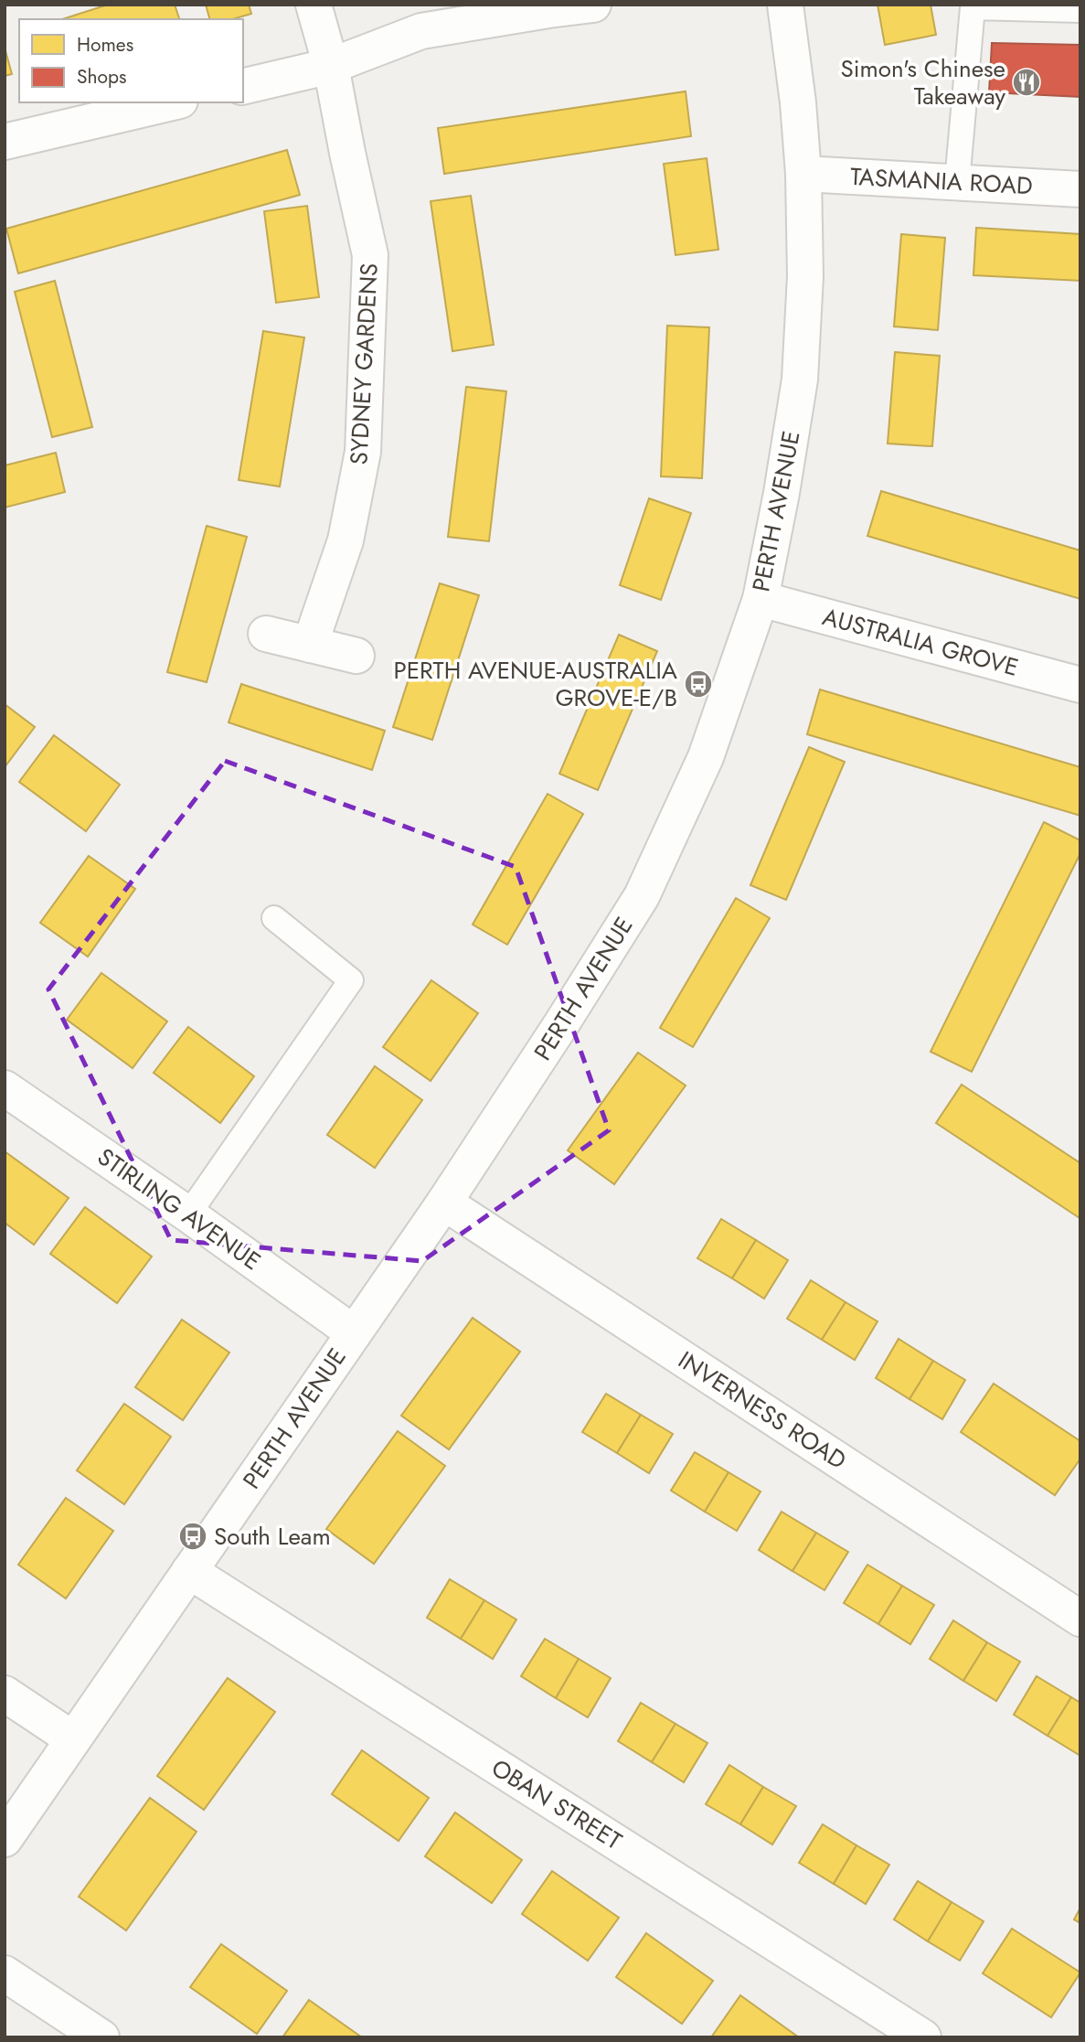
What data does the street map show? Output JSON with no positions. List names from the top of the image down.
{
  "streets": {
    "street": [
      "TASMANIA ROAD",
      "SYDNEY GARDENS",
      "PERTH AVENUE",
      "AUSTRALIA GROVE",
      "STIRLING AVENUE",
      "INVERNESS ROAD",
      "OBAN STREET"
    ]
  },
  "crossings": [
    ["TASMANIA ROAD", "PERTH AVENUE"],
    ["PERTH AVENUE", "AUSTRALIA GROVE"],
    ["PERTH AVENUE", "STIRLING AVENUE"],
    ["PERTH AVENUE", "INVERNESS ROAD"],
    ["PERTH AVENUE", "OBAN STREET"]
  ],
  "places": {
    "restaurant": ["Simon's Chinese Takeaway"],
    "bus stop": ["PERTH AVENUE-AUSTRALIA GROVE-E/B", "South Leam"]
  },
  "legend": ["Homes", "Shops"]
}
